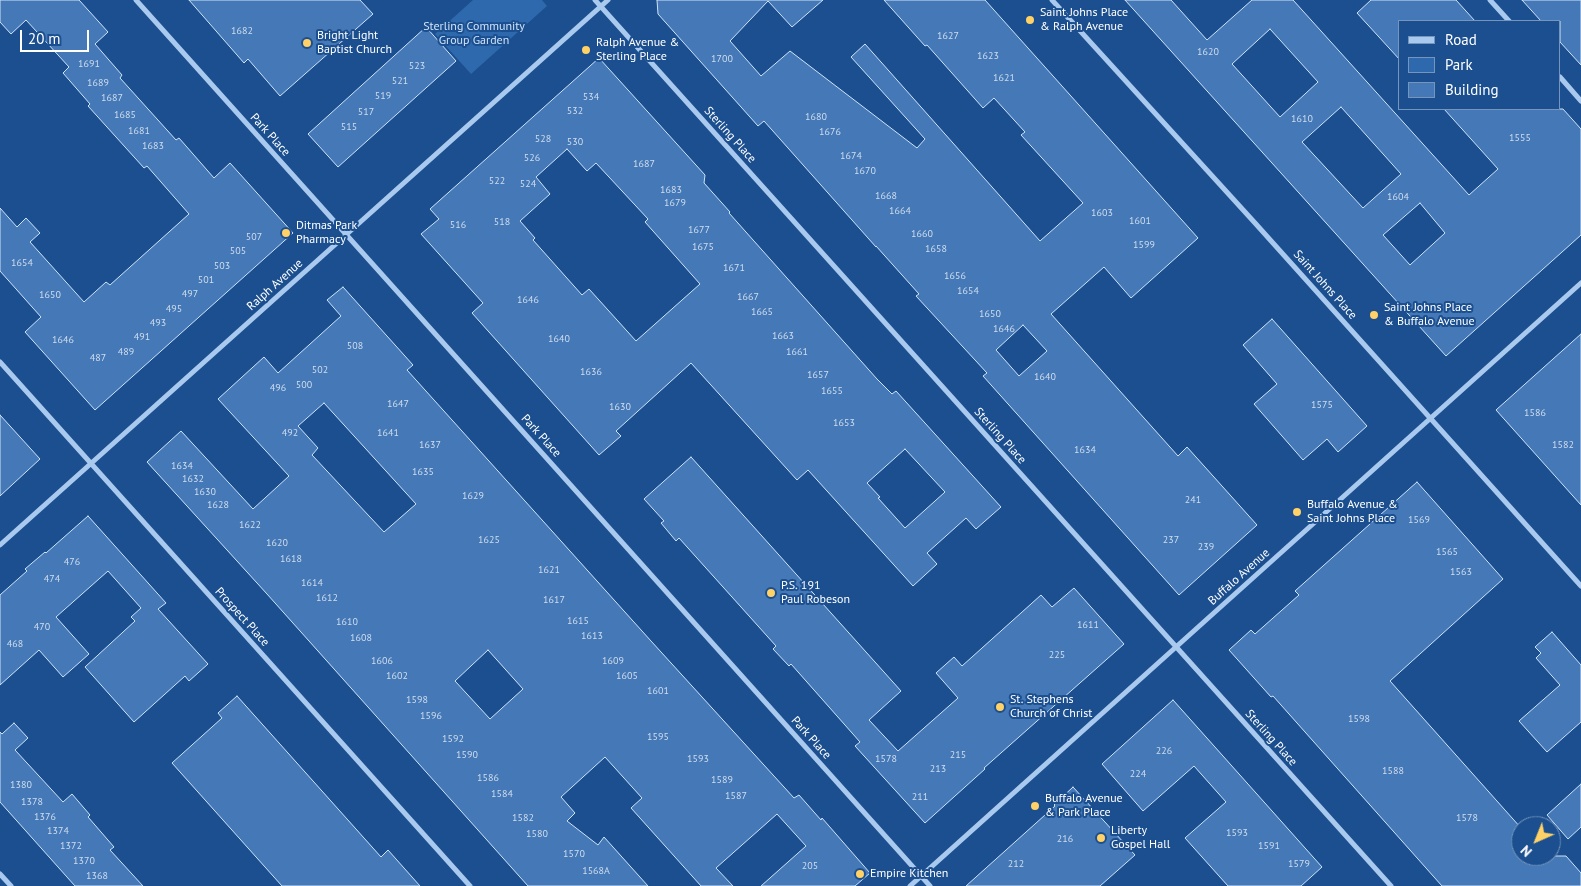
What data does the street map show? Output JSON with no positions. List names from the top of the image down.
{
  "streets": {
    "street": [
      "Park Place",
      "Sterling Place",
      "Ralph Avenue",
      "Saint Johns Place",
      "Buffalo Avenue",
      "Prospect Place"
    ]
  },
  "crossings": [
    ["Park Place", "Ralph Avenue"],
    ["Park Place", "Buffalo Avenue"],
    ["Sterling Place", "Ralph Avenue"],
    ["Sterling Place", "Buffalo Avenue"],
    ["Ralph Avenue", "Prospect Place"],
    ["Saint Johns Place", "Buffalo Avenue"]
  ],
  "parks": ["Sterling Community Group Garden"],
  "places": [
    "Saint Johns Place & Ralph Avenue",
    "Bright Light Baptist Church",
    "Ralph Avenue & Sterling Place",
    "Ditmas Park Pharmacy",
    "Saint Johns Place & Buffalo Avenue",
    "Buffalo Avenue & Saint Johns Place",
    "P.S. 191 Paul Robeson",
    "St. Stephens Church of Christ",
    "Buffalo Avenue & Park Place",
    "Liberty Gospel Hall",
    "Empire Kitchen"
  ],
  "house_numbers": [
    "1682",
    "1627",
    "1620",
    "1623",
    "1700",
    "1691",
    "523",
    "1621",
    "521",
    "1689",
    "519",
    "534",
    "1687",
    "532",
    "517",
    "1685",
    "1680",
    "1610",
    "515",
    "1681",
    "1676",
    "1555",
    "528",
    "530",
    "1683",
    "1674",
    "526",
    "1687",
    "1670",
    "522",
    "524",
    "1683",
    "1668",
    "1604",
    "1679",
    "1664",
    "1603",
    "1601",
    "518",
    "516",
    "1677",
    "1660",
    "507",
    "1599",
    "1675",
    "1658",
    "505",
    "1654",
    "503",
    "1671",
    "1656",
    "501",
    "1654",
    "497",
    "1650",
    "1667",
    "1646",
    "495",
    "1665",
    "1650",
    "493",
    "1646",
    "1663",
    "491",
    "1640",
    "1646",
    "508",
    "489",
    "1661",
    "487",
    "502",
    "1636",
    "1657",
    "1640",
    "500",
    "496",
    "1655",
    "1647",
    "1575",
    "1630",
    "1586",
    "1653",
    "492",
    "1641",
    "1637",
    "1582",
    "1634",
    "1634",
    "1635",
    "1632",
    "1630",
    "1629",
    "241",
    "1628",
    "1569",
    "1622",
    "1625",
    "237",
    "1620",
    "239",
    "1565",
    "1618",
    "476",
    "1621",
    "1563",
    "474",
    "1614",
    "1612",
    "1617",
    "1615",
    "1610",
    "1611",
    "470",
    "1613",
    "1608",
    "468",
    "225",
    "1606",
    "1609",
    "1602",
    "1605",
    "1601",
    "1598",
    "1596",
    "1598",
    "1595",
    "1592",
    "226",
    "1590",
    "215",
    "1593",
    "1578",
    "213",
    "1588",
    "224",
    "1586",
    "1589",
    "1380",
    "1584",
    "1587",
    "211",
    "1378",
    "1376",
    "1582",
    "1578",
    "1374",
    "1593",
    "1580",
    "216",
    "1372",
    "1591",
    "1570",
    "1370",
    "212",
    "1579",
    "205",
    "1568A",
    "1368"
  ],
  "legend": ["Road", "Park", "Building"],
  "scale_bar": "20 m",
  "north": "bottom left"
}
